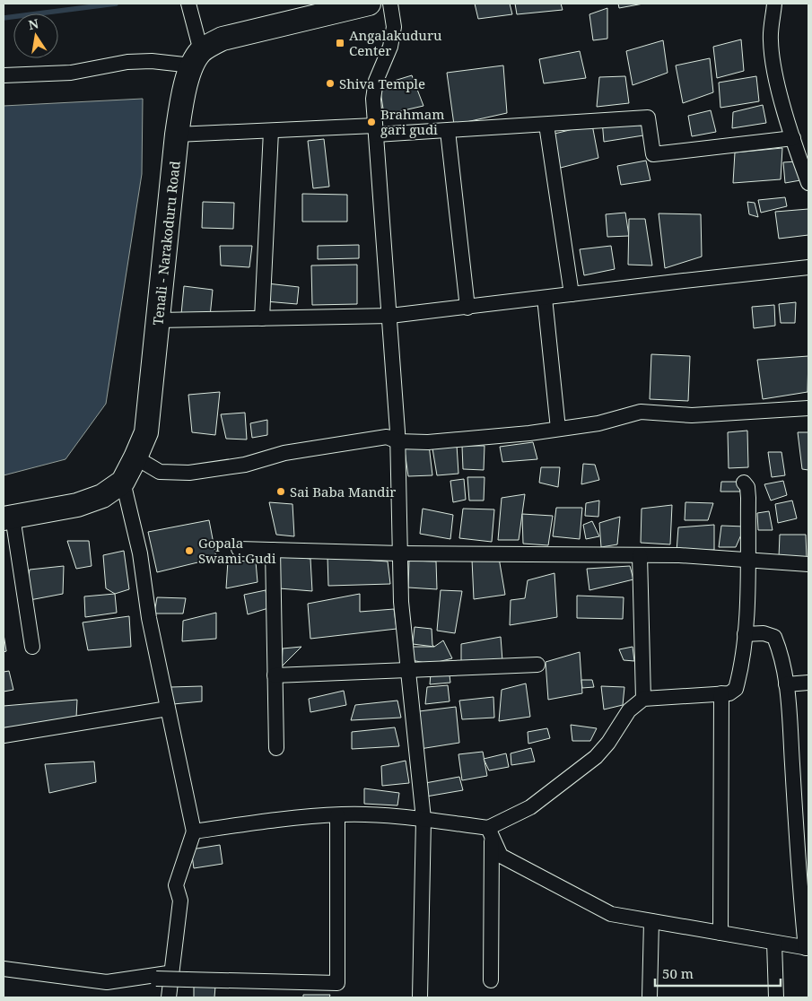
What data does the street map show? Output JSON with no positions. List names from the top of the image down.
{
  "streets": {
    "main road": ["Tenali - Narakoduru Road"]
  },
  "places": {
    "transit": ["Angalakuduru Center"],
    "other": [
      "Shiva Temple",
      "Brahmam gari gudi",
      "Sai Baba Mandir",
      "Gopala Swami Gudi"
    ]
  },
  "scale_bar": "50 m",
  "north": "top"
}
